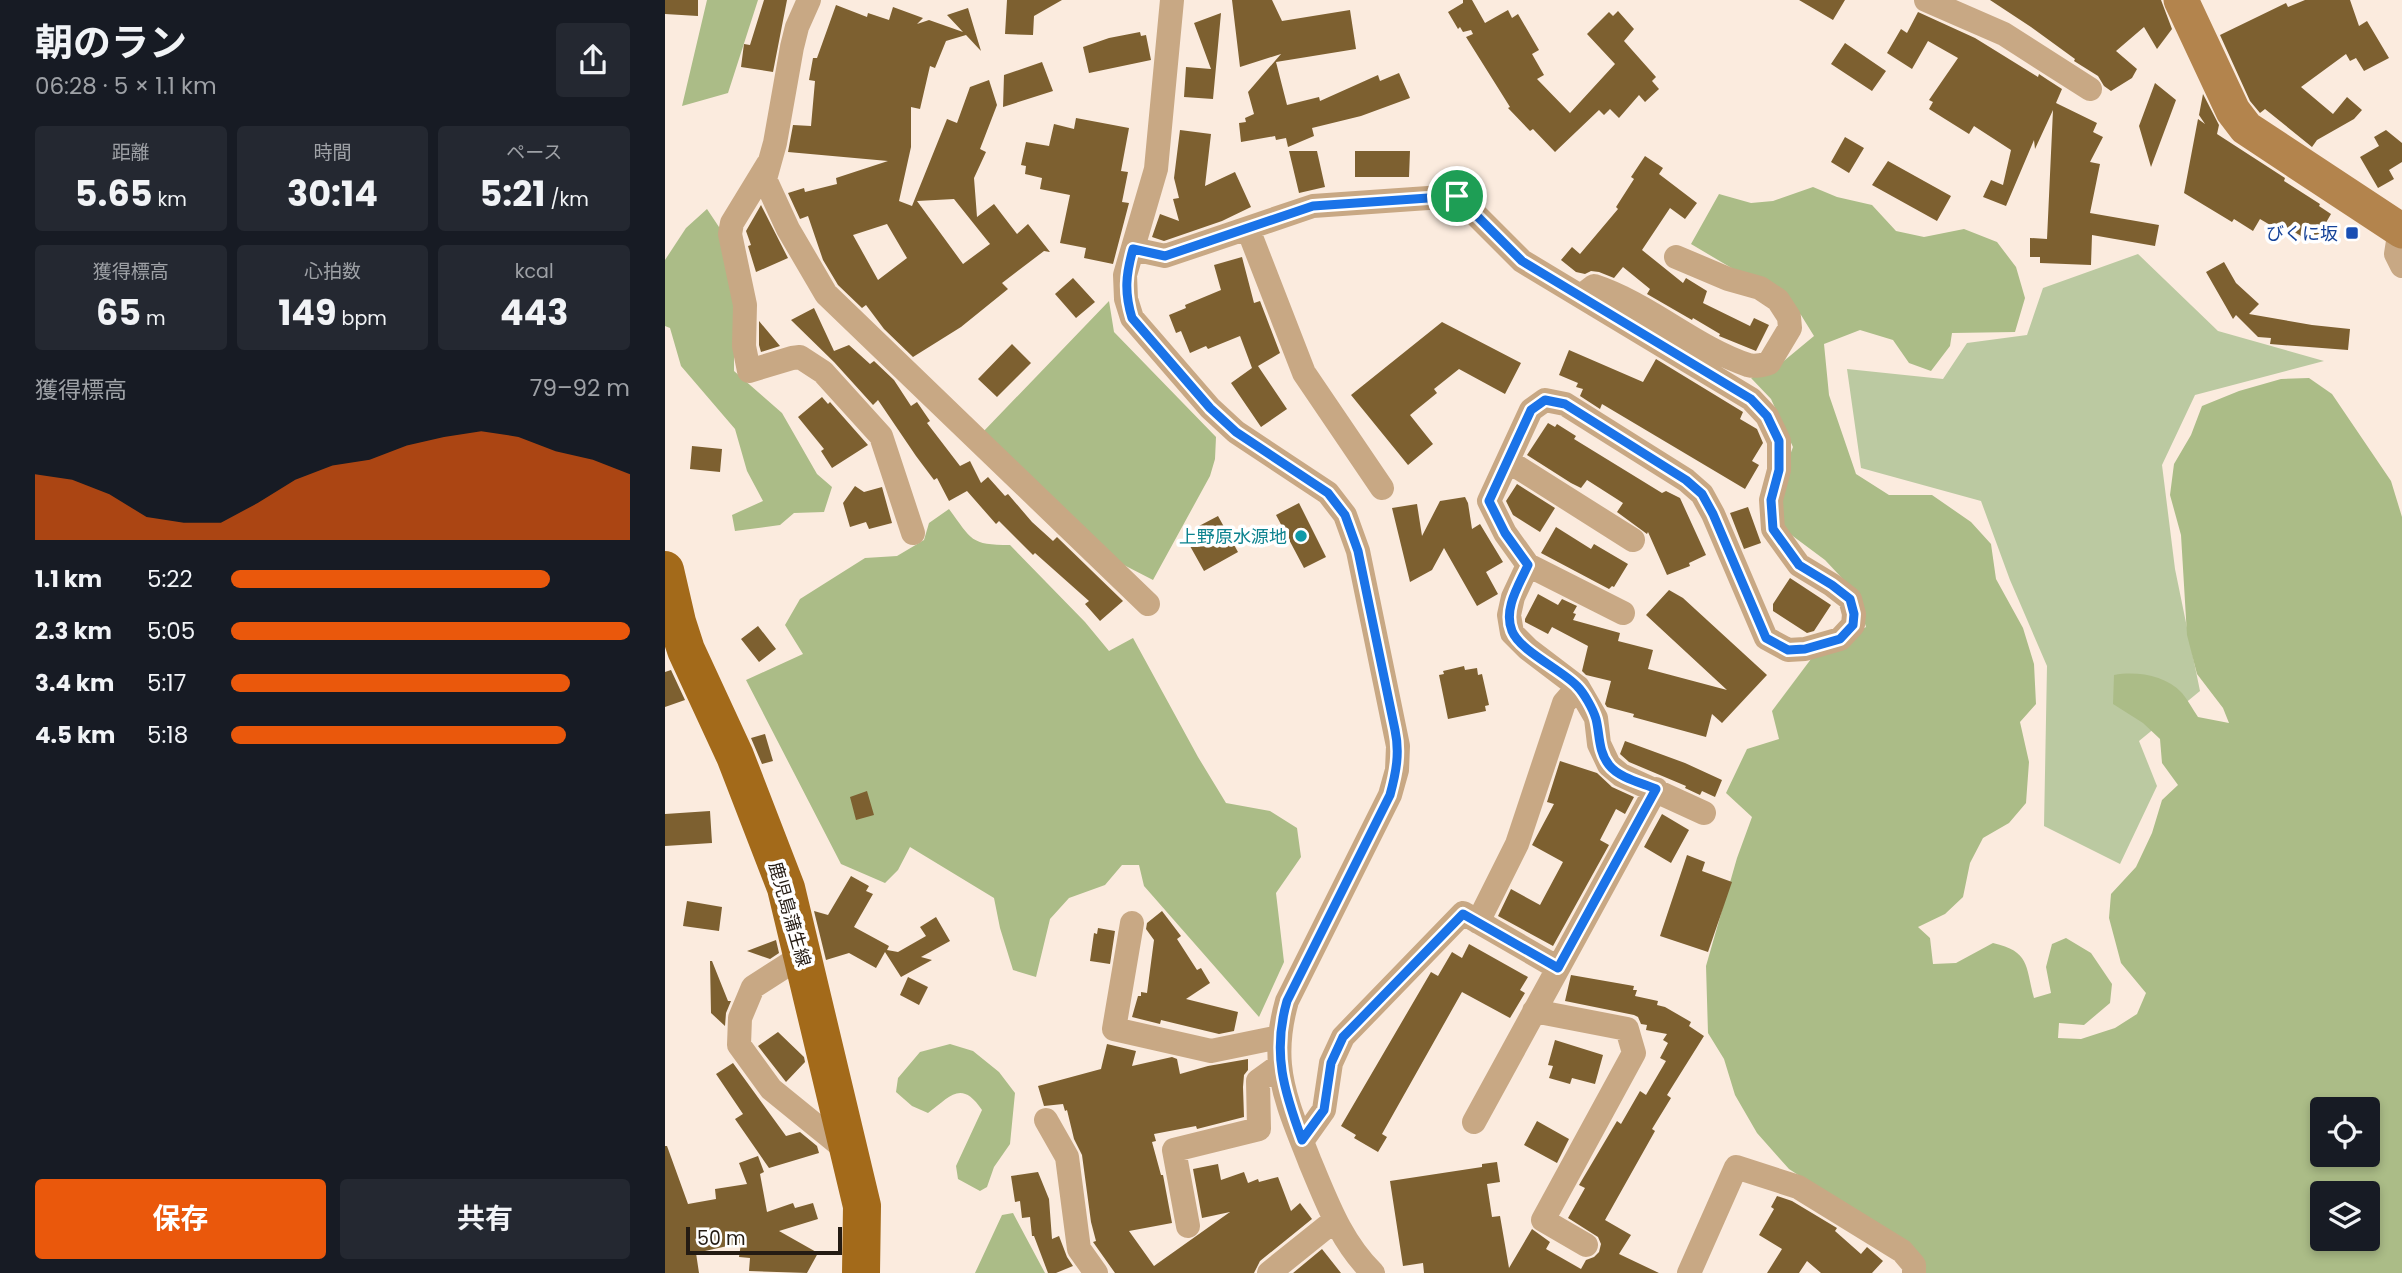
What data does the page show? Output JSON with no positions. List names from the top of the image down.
{
  "streets": {
    "main road": ["鹿児島蒲生線"]
  },
  "places": {
    "transit": ["びくに坂"],
    "other": ["上野原水源地"]
  },
  "scale_bar": "50 m",
  "page": {
    "heading": ["朝のラン", "06:28 · 5 × 1.1 km"],
    "stats": [
      ["距離", "5.65 km"],
      ["時間", "30:14"],
      ["ペース", "5:21 /km"],
      ["獲得標高", "65 m"],
      ["心拍数", "149 bpm"],
      ["kcal", "443"]
    ],
    "chart": ["獲得標高", "79–92 m"],
    "list": [
      {
        "name": "1.1 km",
        "note": "5:22"
      },
      {
        "name": "2.3 km",
        "note": "5:05"
      },
      {
        "name": "3.4 km",
        "note": "5:17"
      },
      {
        "name": "4.5 km",
        "note": "5:18"
      }
    ],
    "buttons": ["保存", "共有"],
    "scale": "50 m"
  }
}
